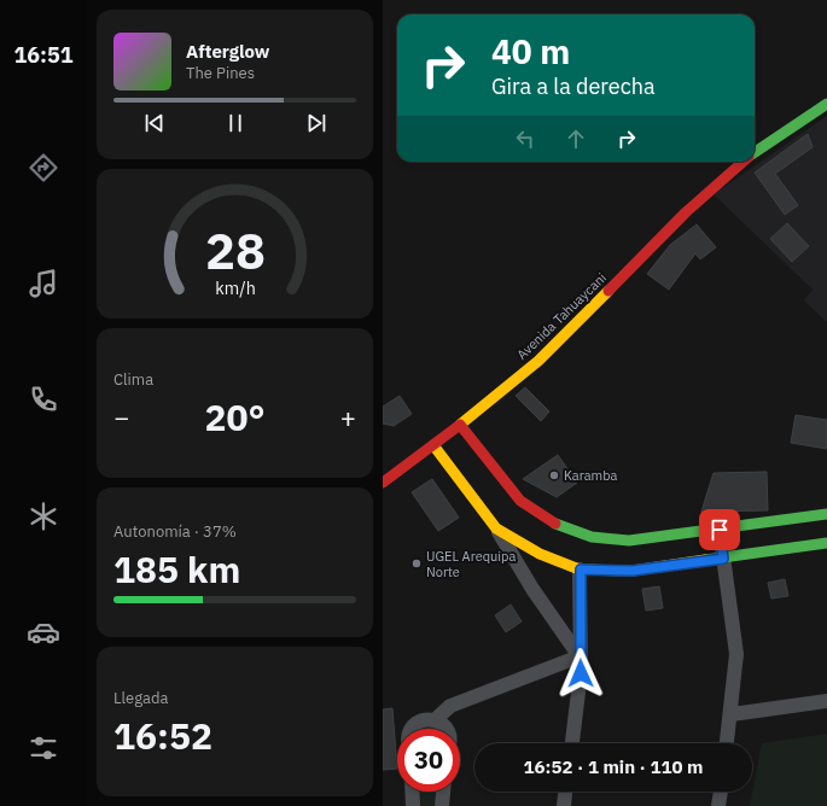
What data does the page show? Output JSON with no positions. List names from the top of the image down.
{
  "streets": {
    "main road": ["Avenida Tahuaycani"]
  },
  "places": ["Karamba", "UGEL Arequipa Norte"],
  "page": {
    "tabs": "16:51",
    "turn": ["40 m", "Gira a la derecha"],
    "song": ["Afterglow", "The Pines"],
    "tile": [
      "Clima",
      ["Autonomía · 37%", "185 km"],
      ["Llegada", "16:52"]
    ],
    "heat": ["−", "20°", "+"],
    "limit": "30",
    "trip": "16:52 · 1 min · 110 m",
    "gauge": ["28", "km/h"]
  }
}
